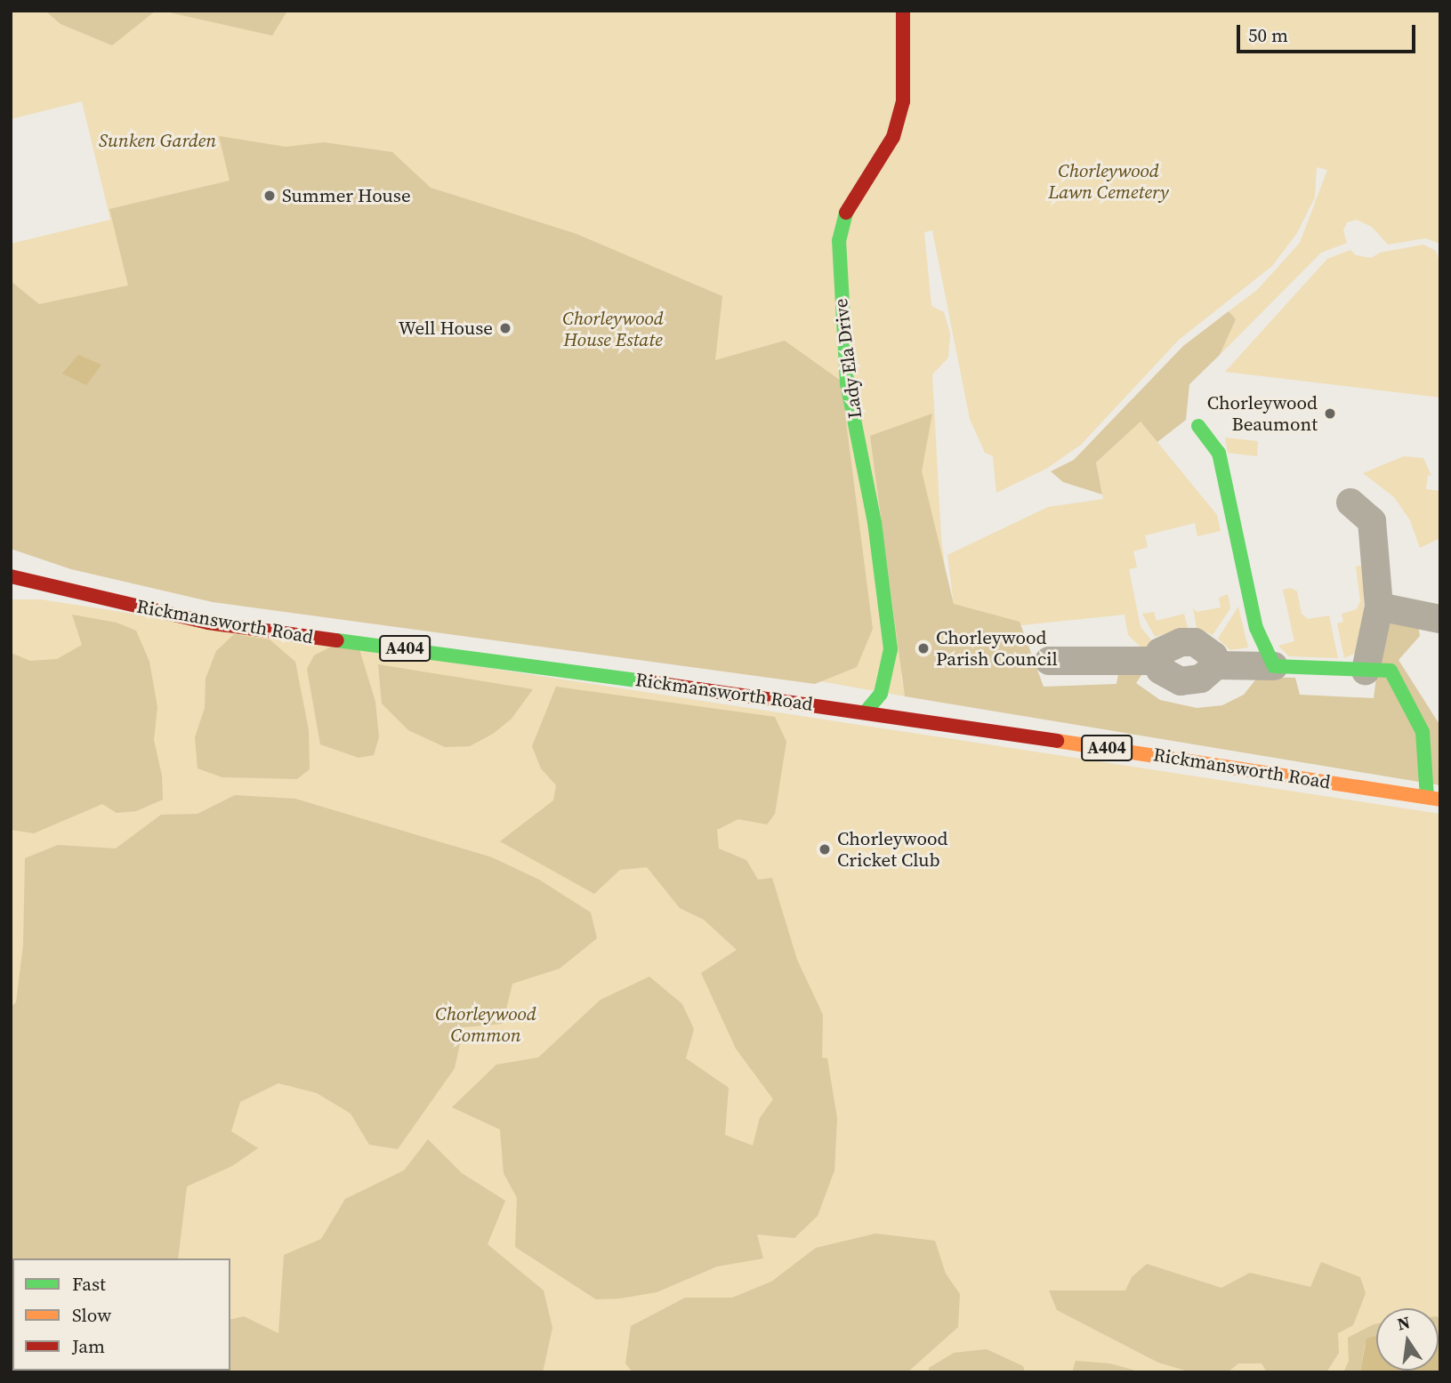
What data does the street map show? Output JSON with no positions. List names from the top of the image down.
{
  "streets": {
    "main road": ["Lady Ela Drive", "Rickmansworth Road", "A404"]
  },
  "crossings": [
    ["Lady Ela Drive", "Rickmansworth Road"]
  ],
  "parks": [
    "Sunken Garden",
    "Chorleywood Lawn Cemetery",
    "Chorleywood House Estate",
    "Chorleywood Common"
  ],
  "places": [
    "Summer House",
    "Well House",
    "Chorleywood Beaumont",
    "Chorleywood Parish Council",
    "Chorleywood Cricket Club"
  ],
  "legend": ["Fast", "Slow", "Jam"],
  "scale_bar": "50 m",
  "north": "top"
}
